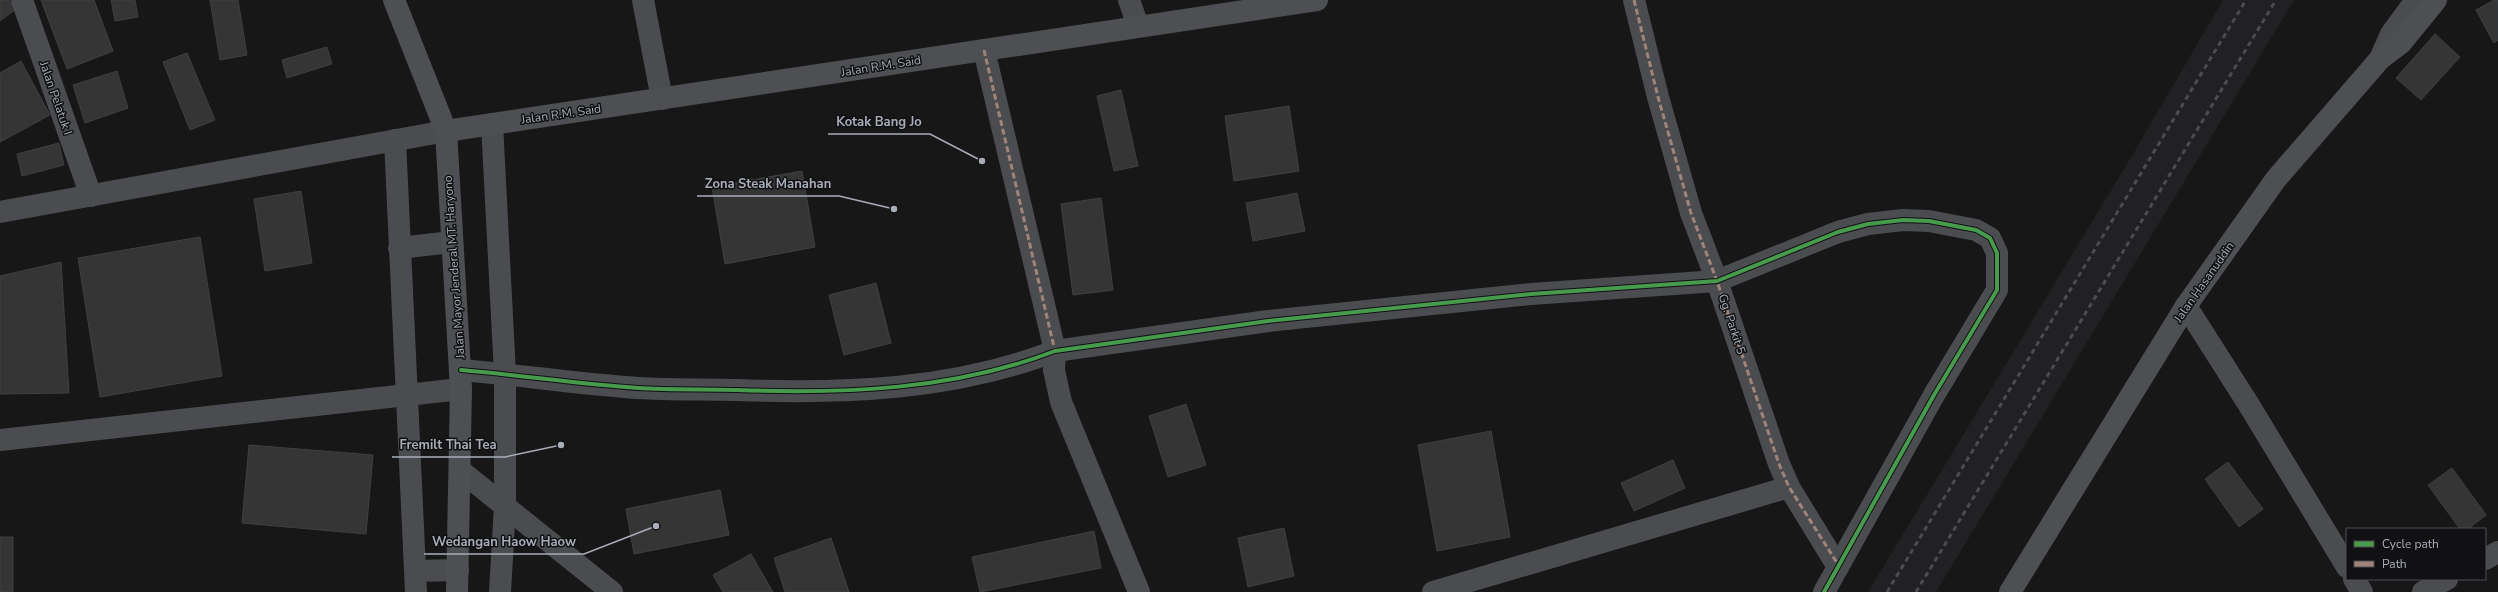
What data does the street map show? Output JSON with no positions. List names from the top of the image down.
{
  "streets": {
    "main road": ["Jalan R.M. Said", "Jalan Mayor Jenderal MT. Haryono", "Jalan Hasanuddin"],
    "street": ["Jalan Pelatuk I", "Gg. Parkit 5"]
  },
  "crossings": [
    ["Jalan R.M. Said", "Jalan Mayor Jenderal MT. Haryono"]
  ],
  "places": [
    "Kotak Bang Jo",
    "Zona Steak Manahan",
    "Fremilt Thai Tea",
    "Wedangan Haow Haow"
  ],
  "legend": ["Cycle path", "Path"]
}
